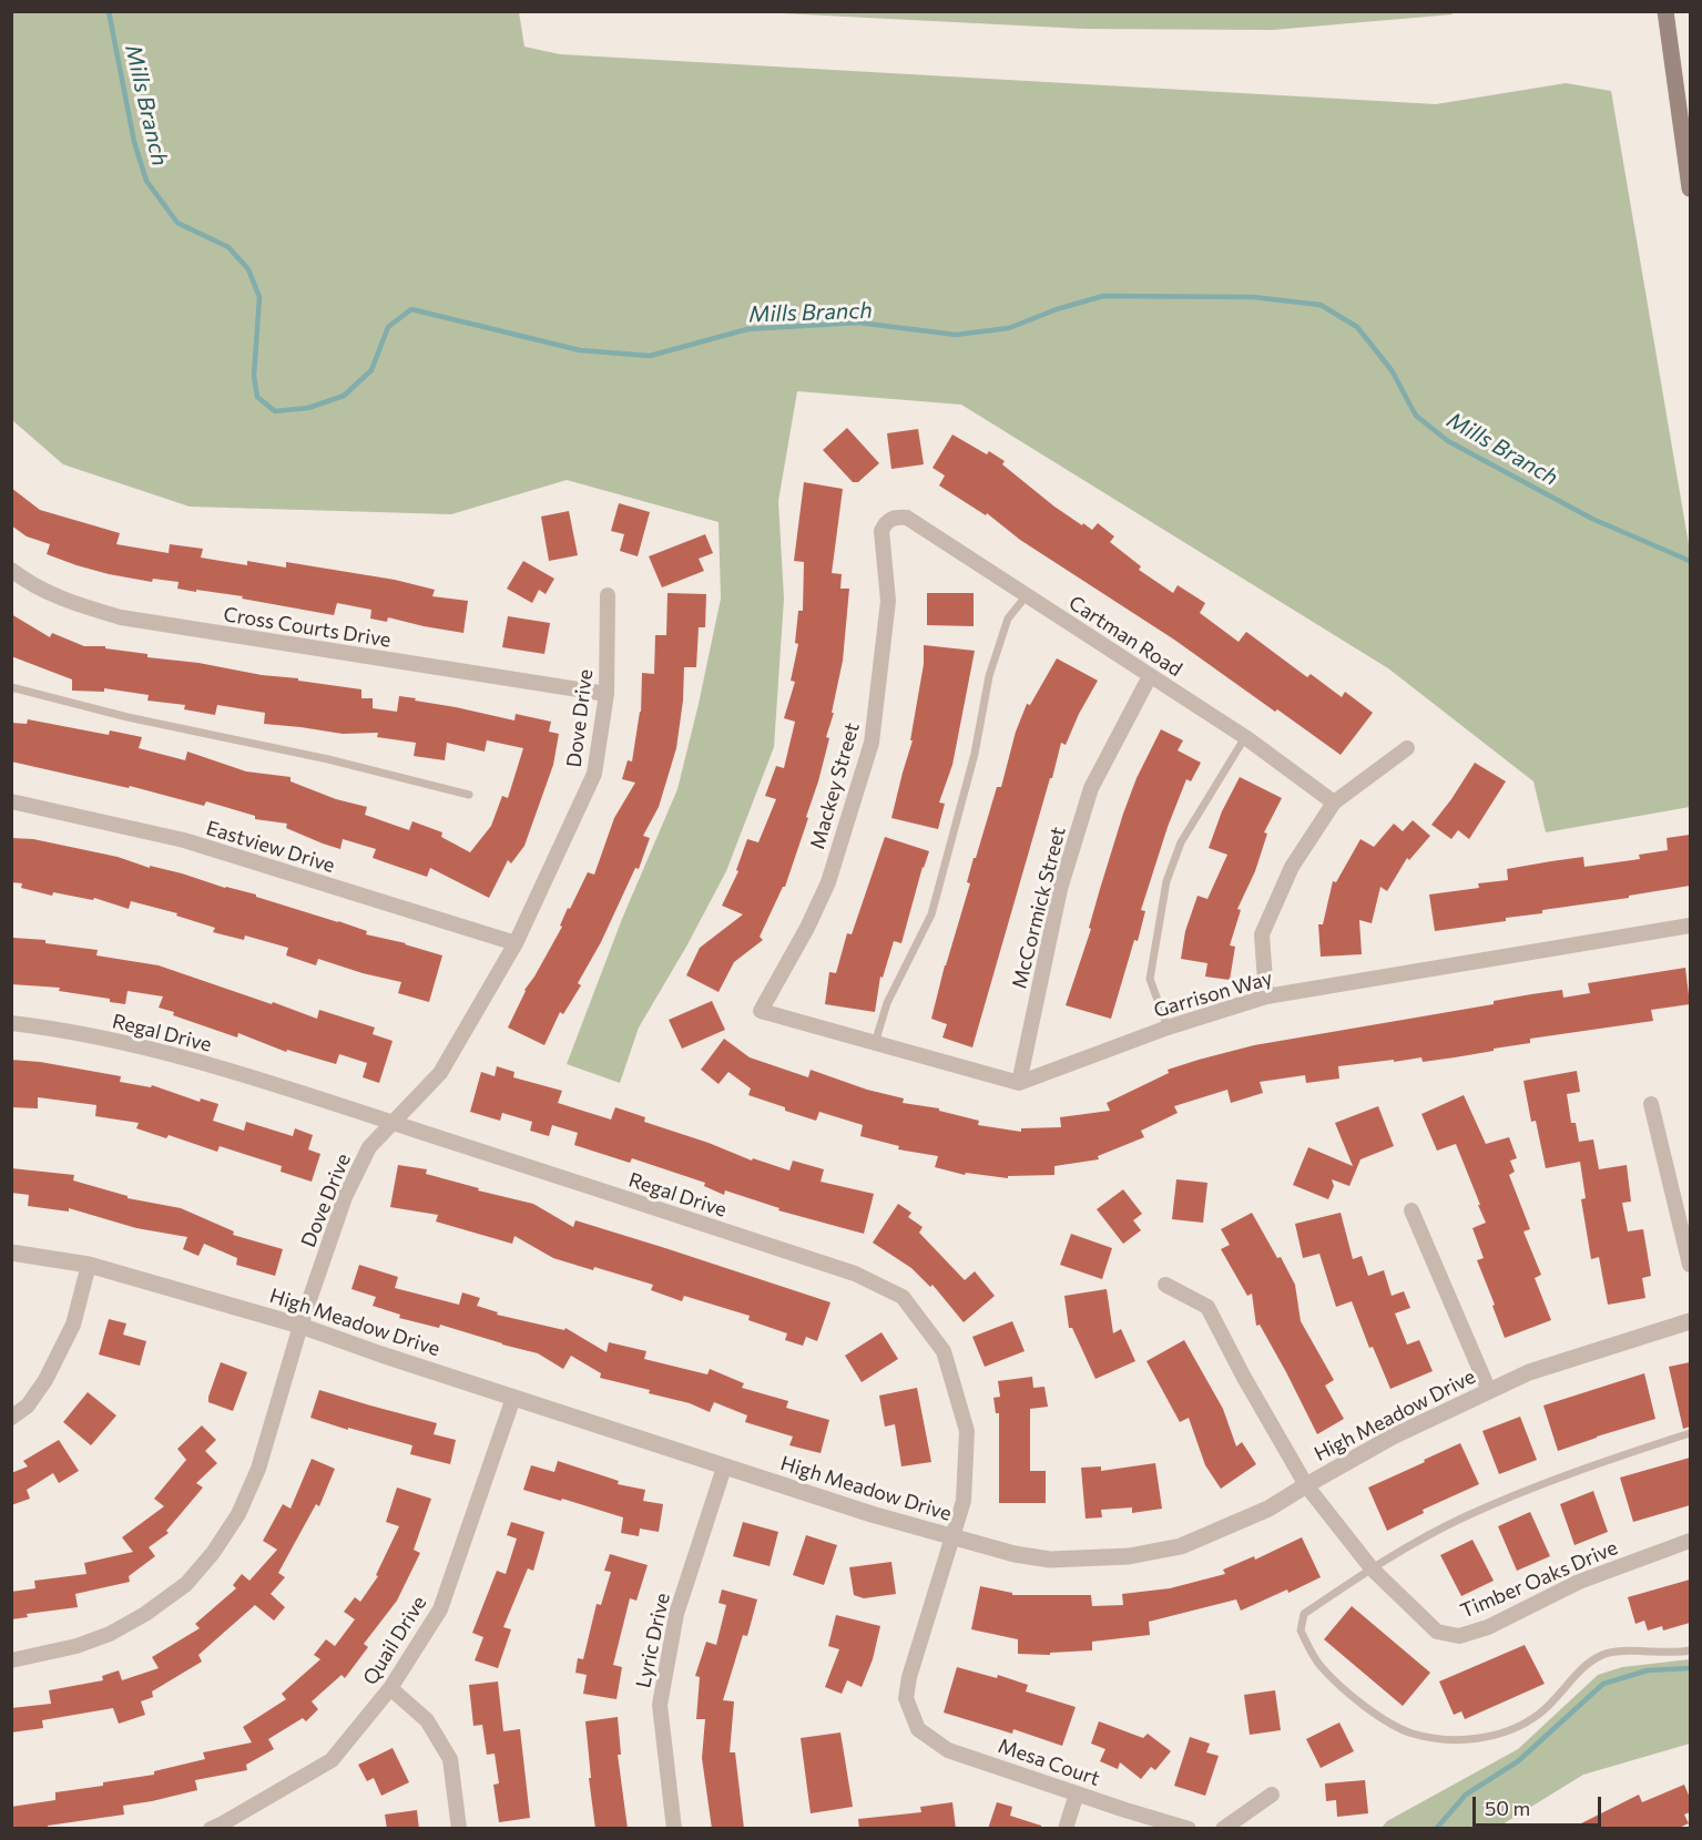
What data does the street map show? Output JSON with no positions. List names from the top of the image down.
{
  "streets": {
    "street": [
      "Cross Courts Drive",
      "Cartman Road",
      "Dove Drive",
      "Mackey Street",
      "Eastview Drive",
      "McCormick Street",
      "Garrison Way",
      "Regal Drive",
      "High Meadow Drive",
      "Timber Oaks Drive",
      "Quail Drive",
      "Lyric Drive",
      "Mesa Court"
    ]
  },
  "crossings": [
    ["Cross Courts Drive", "Dove Drive"],
    ["Cartman Road", "Mackey Street"],
    ["Cartman Road", "McCormick Street"],
    ["Dove Drive", "Eastview Drive"],
    ["Dove Drive", "Regal Drive"],
    ["Dove Drive", "High Meadow Drive"],
    ["McCormick Street", "Garrison Way"],
    ["Regal Drive", "High Meadow Drive"],
    ["Regal Drive", "Mesa Court"],
    ["High Meadow Drive", "Timber Oaks Drive"],
    ["High Meadow Drive", "Quail Drive"],
    ["High Meadow Drive", "Lyric Drive"]
  ],
  "water": ["Mills Branch"],
  "scale_bar": "50 m"
}
